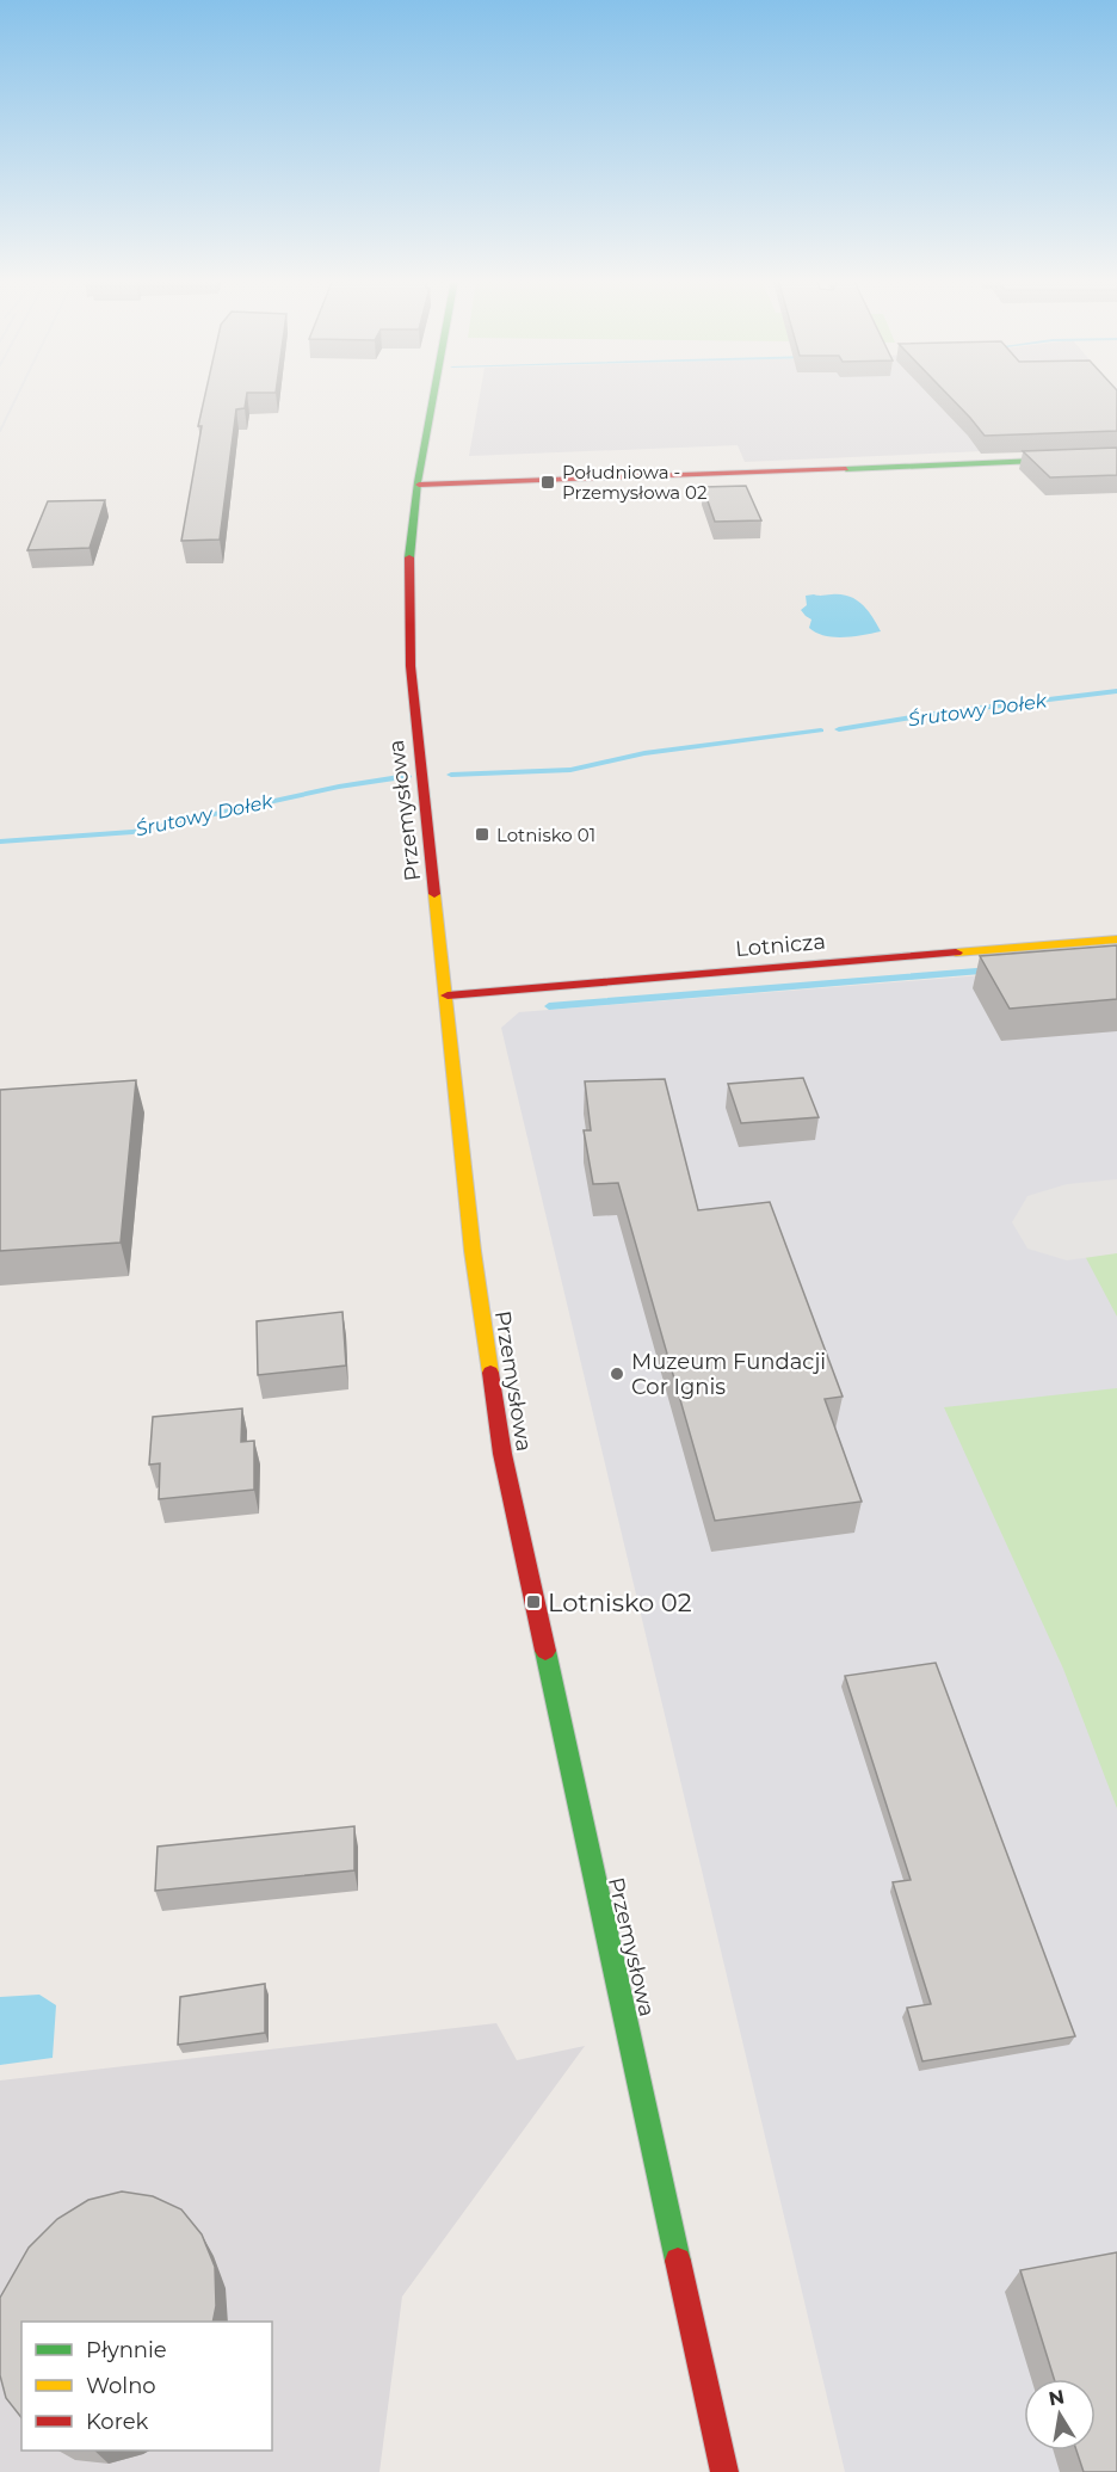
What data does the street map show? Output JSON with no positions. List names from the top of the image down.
{
  "streets": {
    "street": ["Przemysłowa", "Lotnicza"]
  },
  "crossings": [
    ["Przemysłowa", "Lotnicza"]
  ],
  "water": ["Śrutowy Dołek"],
  "places": {
    "transit": ["Południowa - Przemysłowa 02", "Lotnisko 01", "Lotnisko 02"],
    "other": ["Muzeum Fundacji Cor Ignis"]
  },
  "legend": ["Płynnie", "Wolno", "Korek"],
  "north": "top"
}
